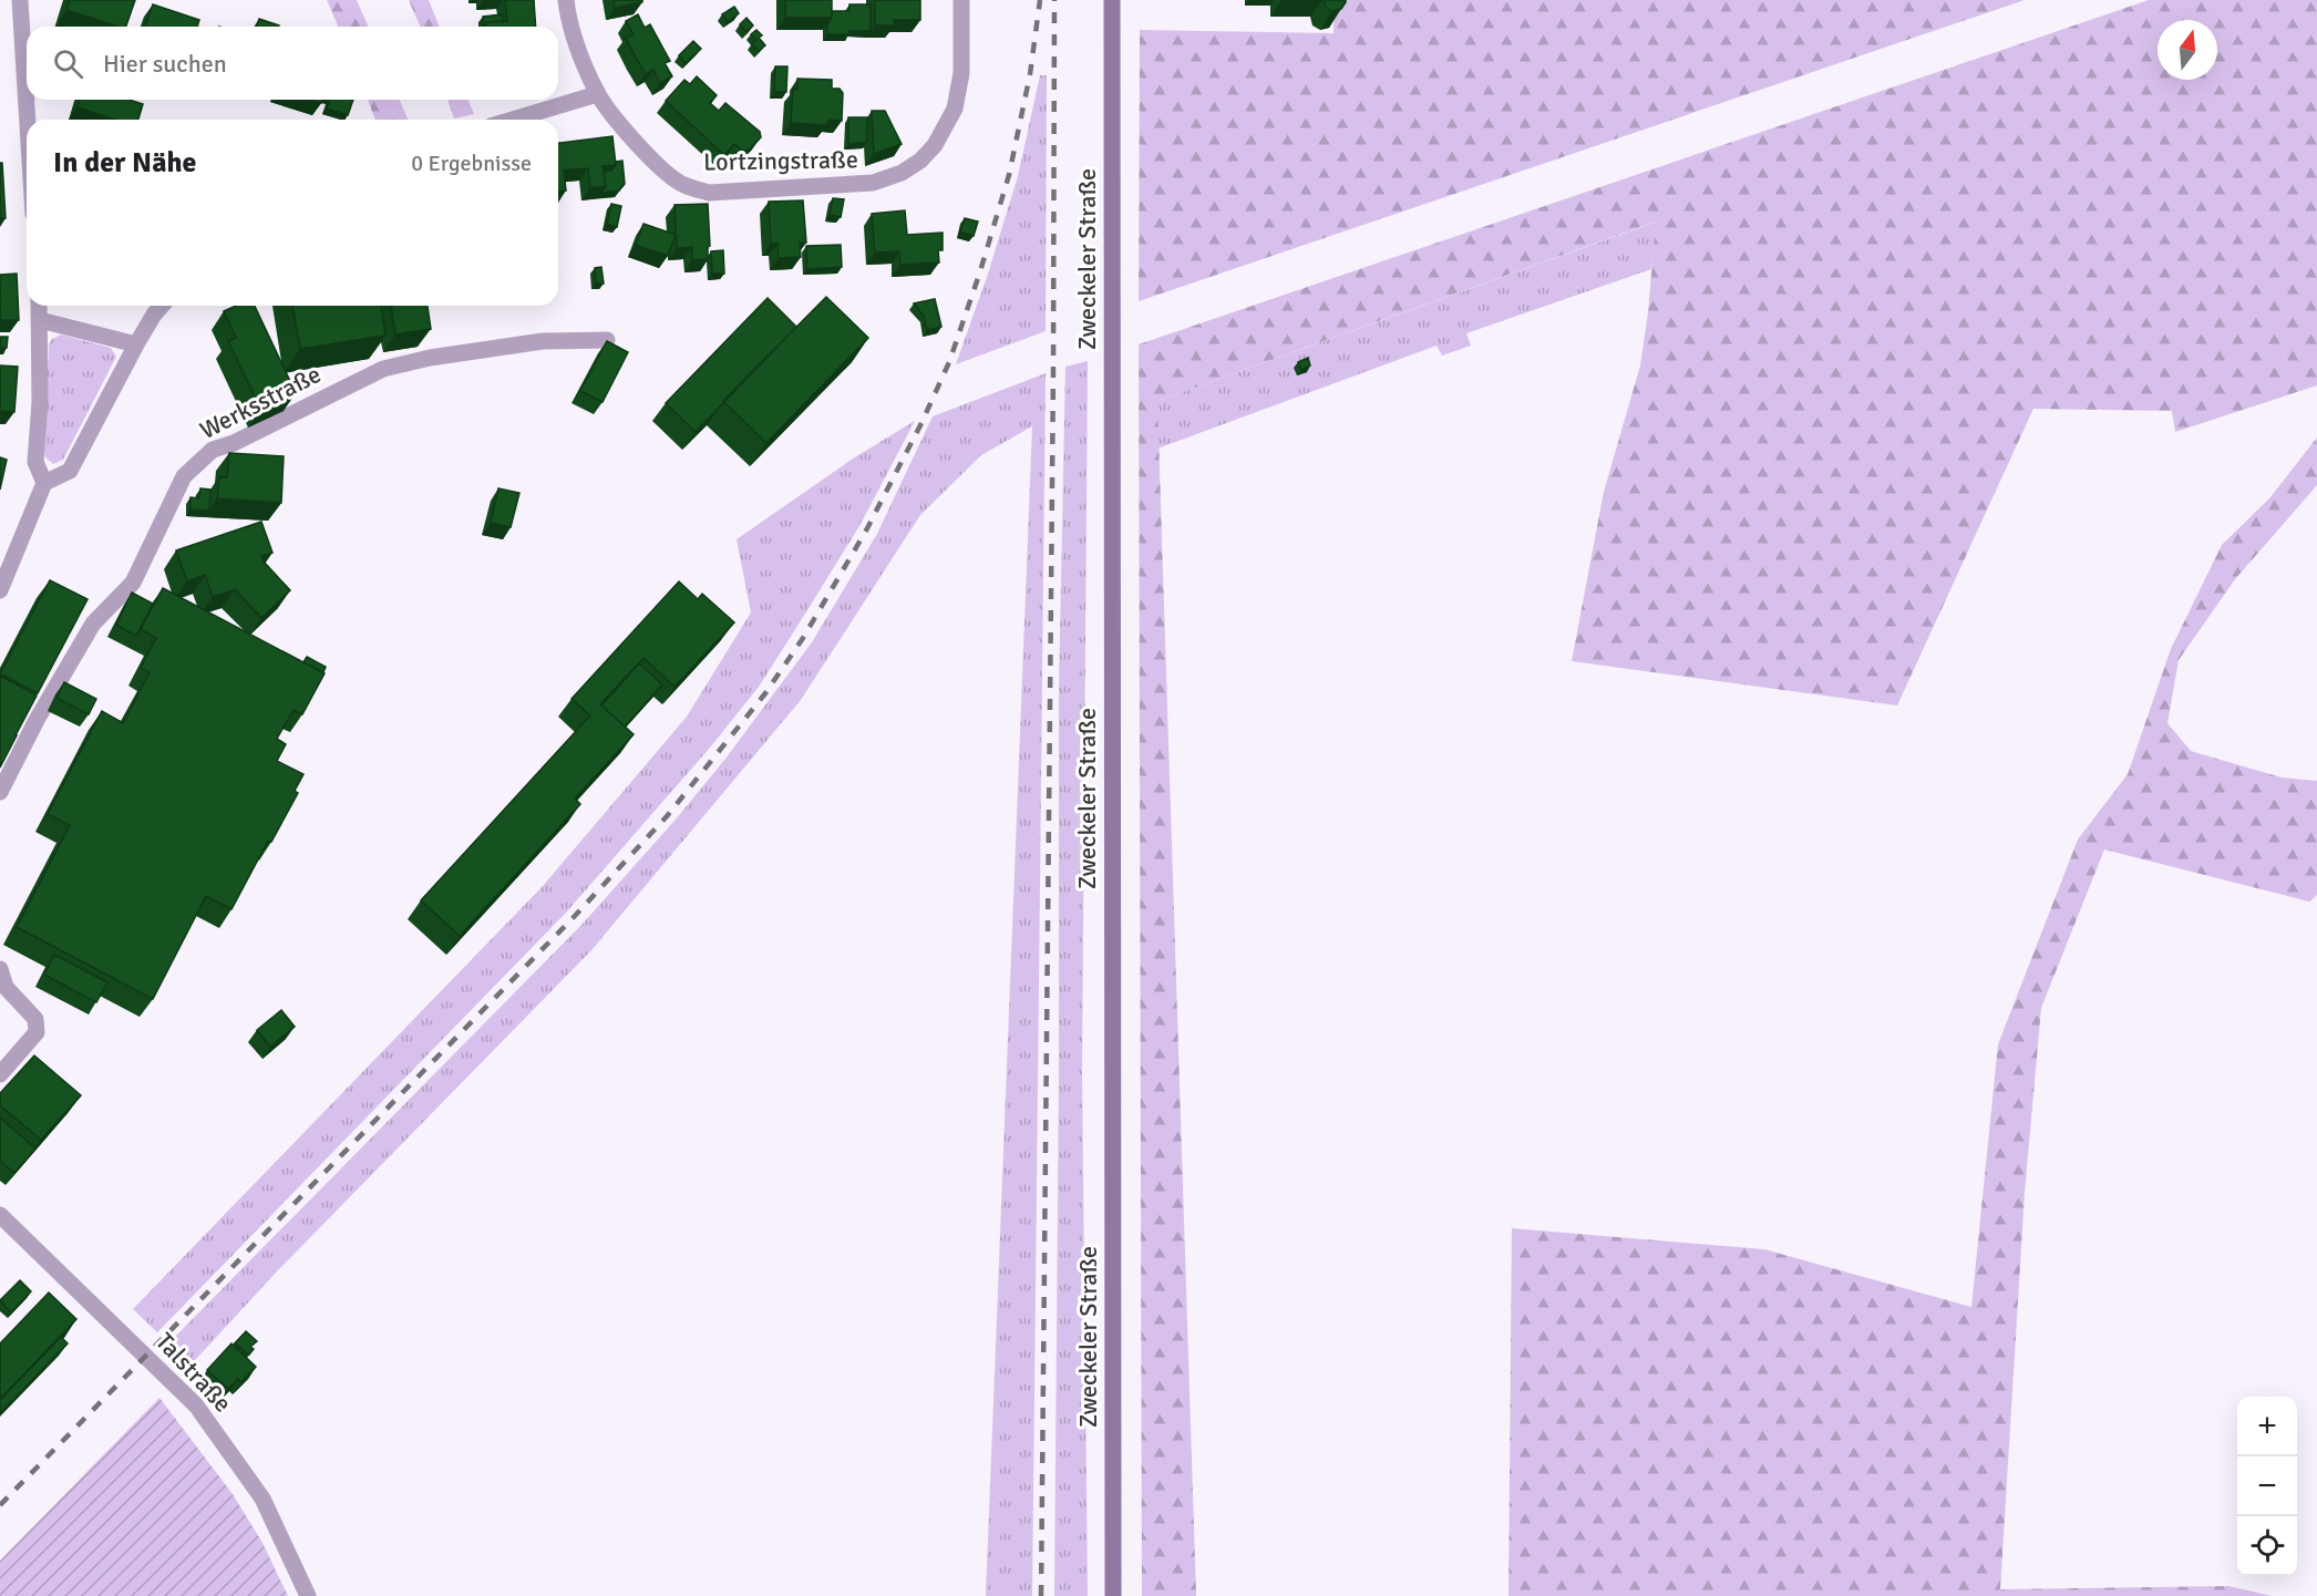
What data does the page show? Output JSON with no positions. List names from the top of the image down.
{
  "streets": {
    "street": [
      "Lortzingstraße",
      "Zweckeler Straße",
      "Werksstraße",
      "Talstraße"
    ]
  },
  "north": "top",
  "page": {
    "search": "Hier suchen",
    "heading": ["In der Nähe", "0 Ergebnisse"],
    "map_buttons": ["+", "−"]
  }
}
